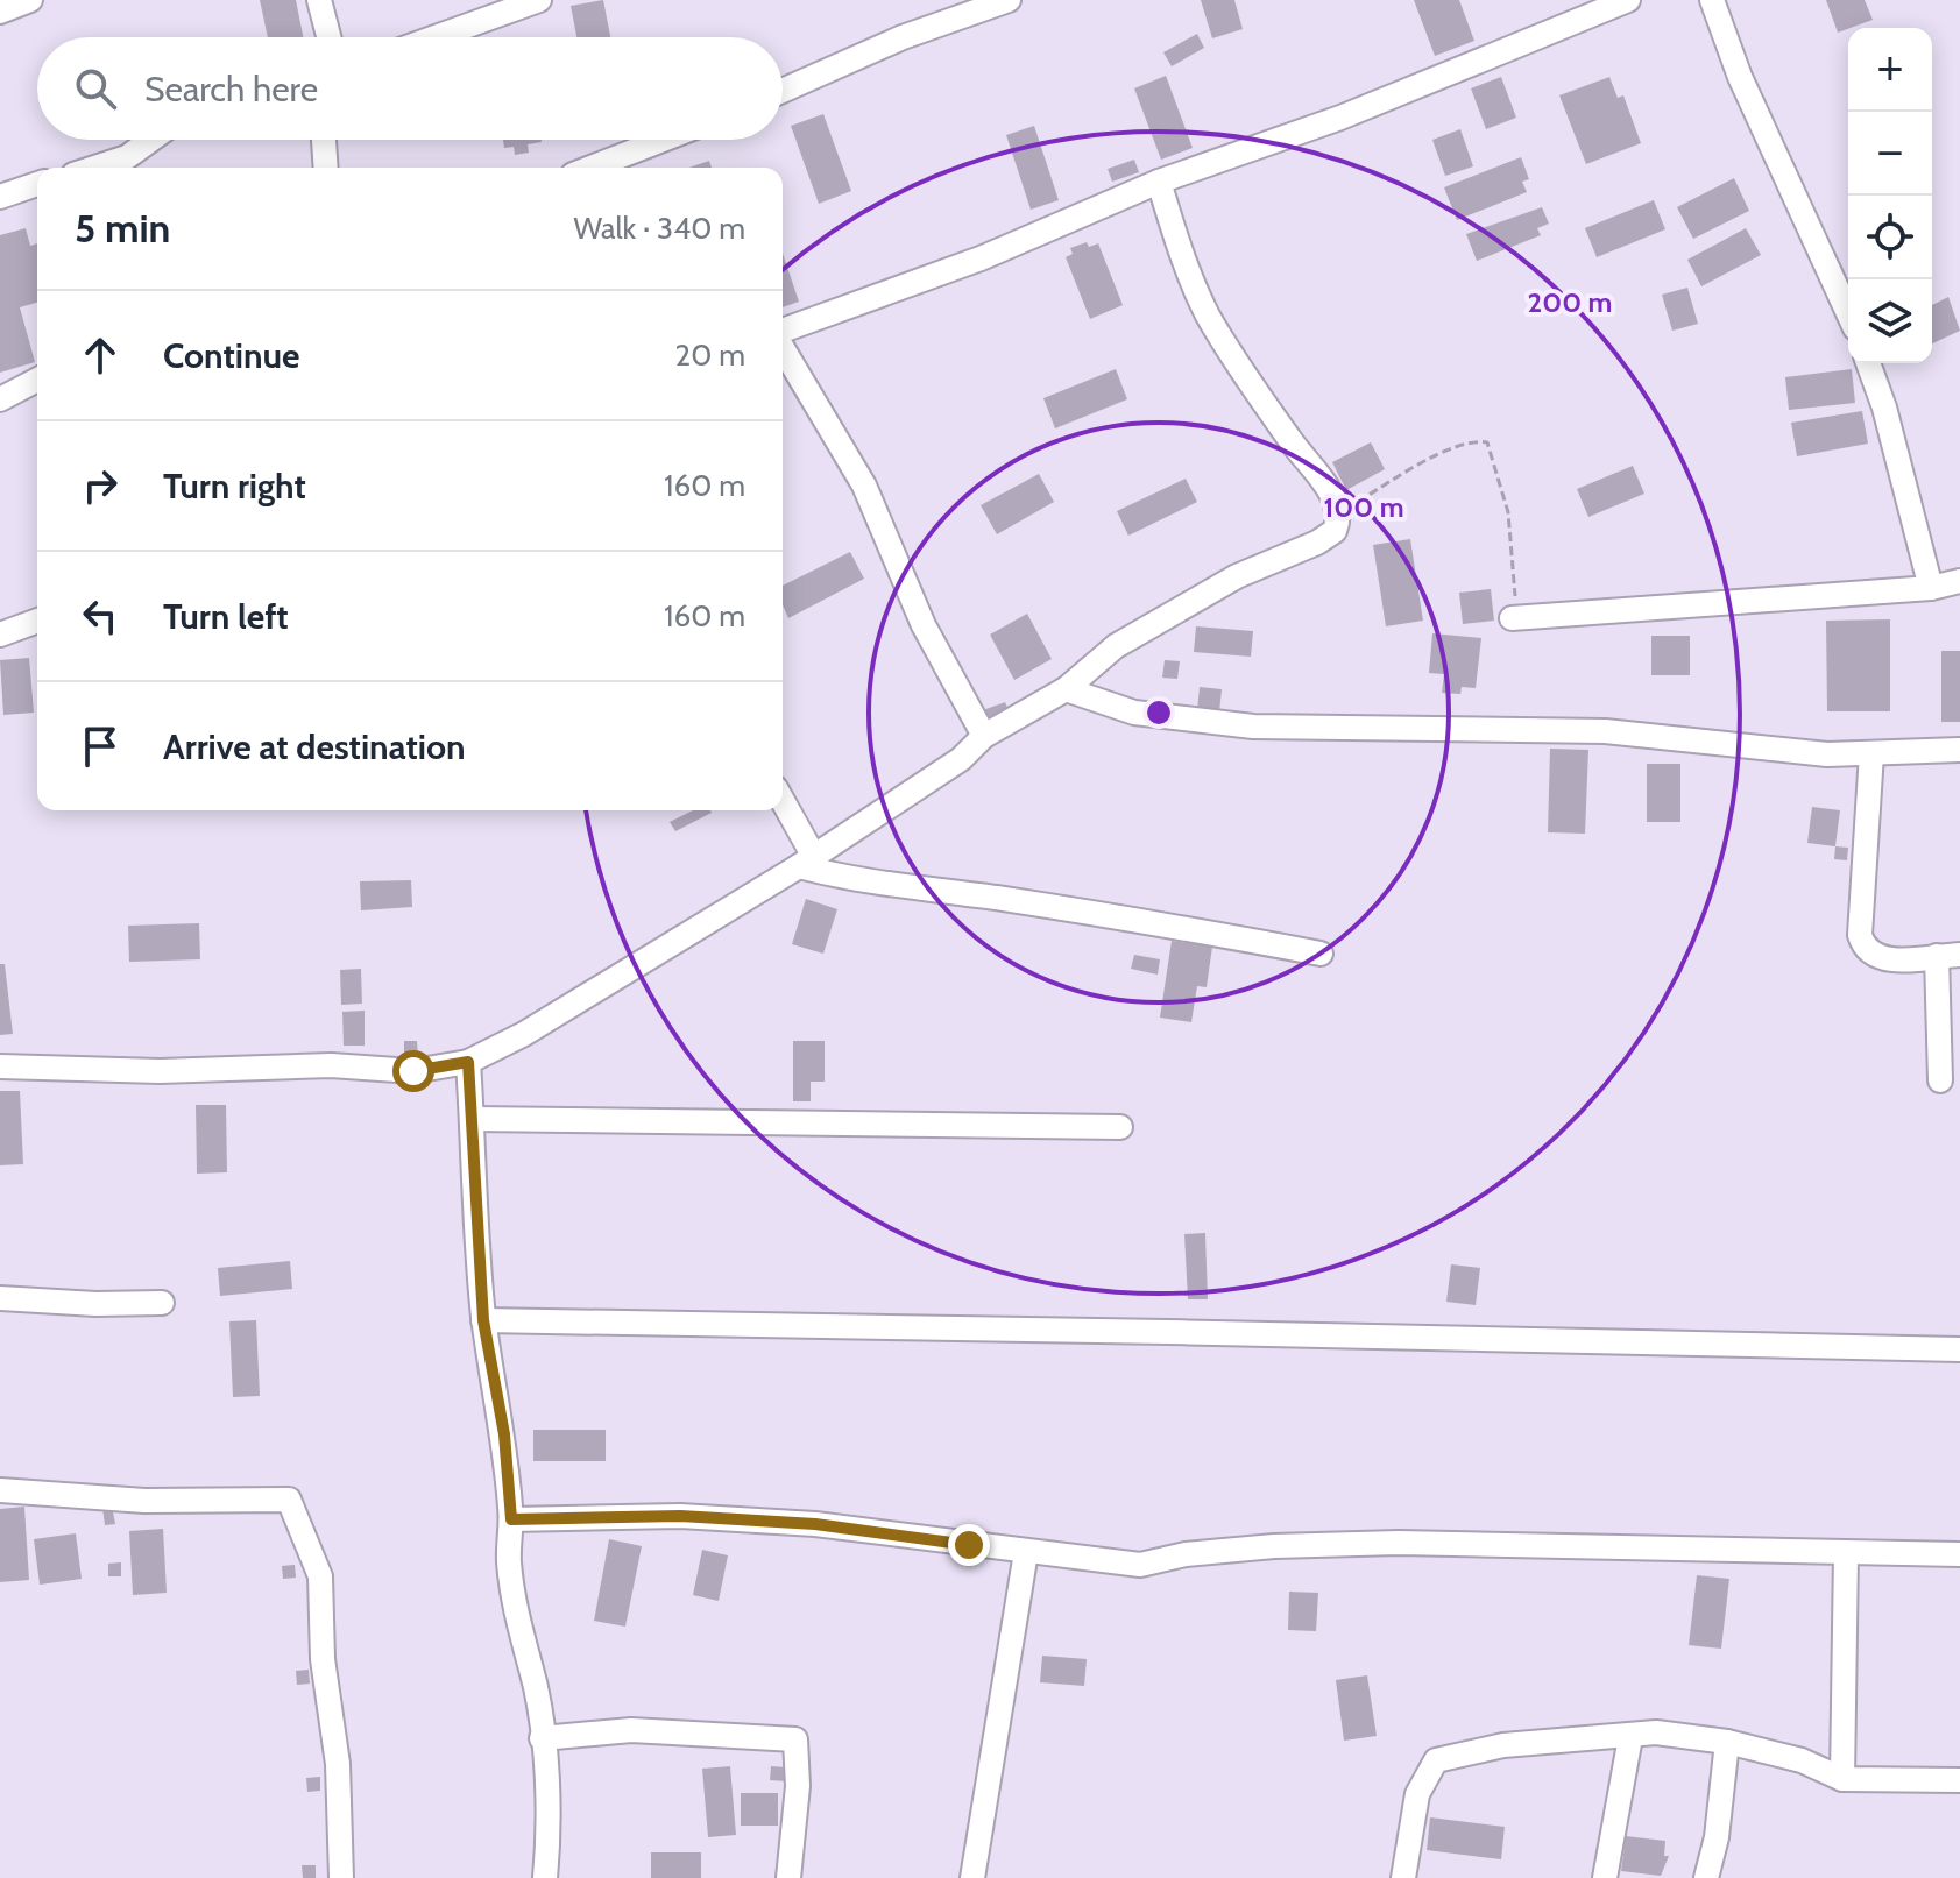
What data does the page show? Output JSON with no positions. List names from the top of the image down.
{
  "page": {
    "map_buttons": ["+", "−"],
    "search": "Search here",
    "heading": ["5 min", "Walk · 340 m"],
    "list": [
      ["Continue", "20 m"],
      ["Turn right", "160 m"],
      ["Turn left", "160 m"],
      "Arrive at destination"
    ]
  },
  "rings": ["200 m", "100 m"]
}
